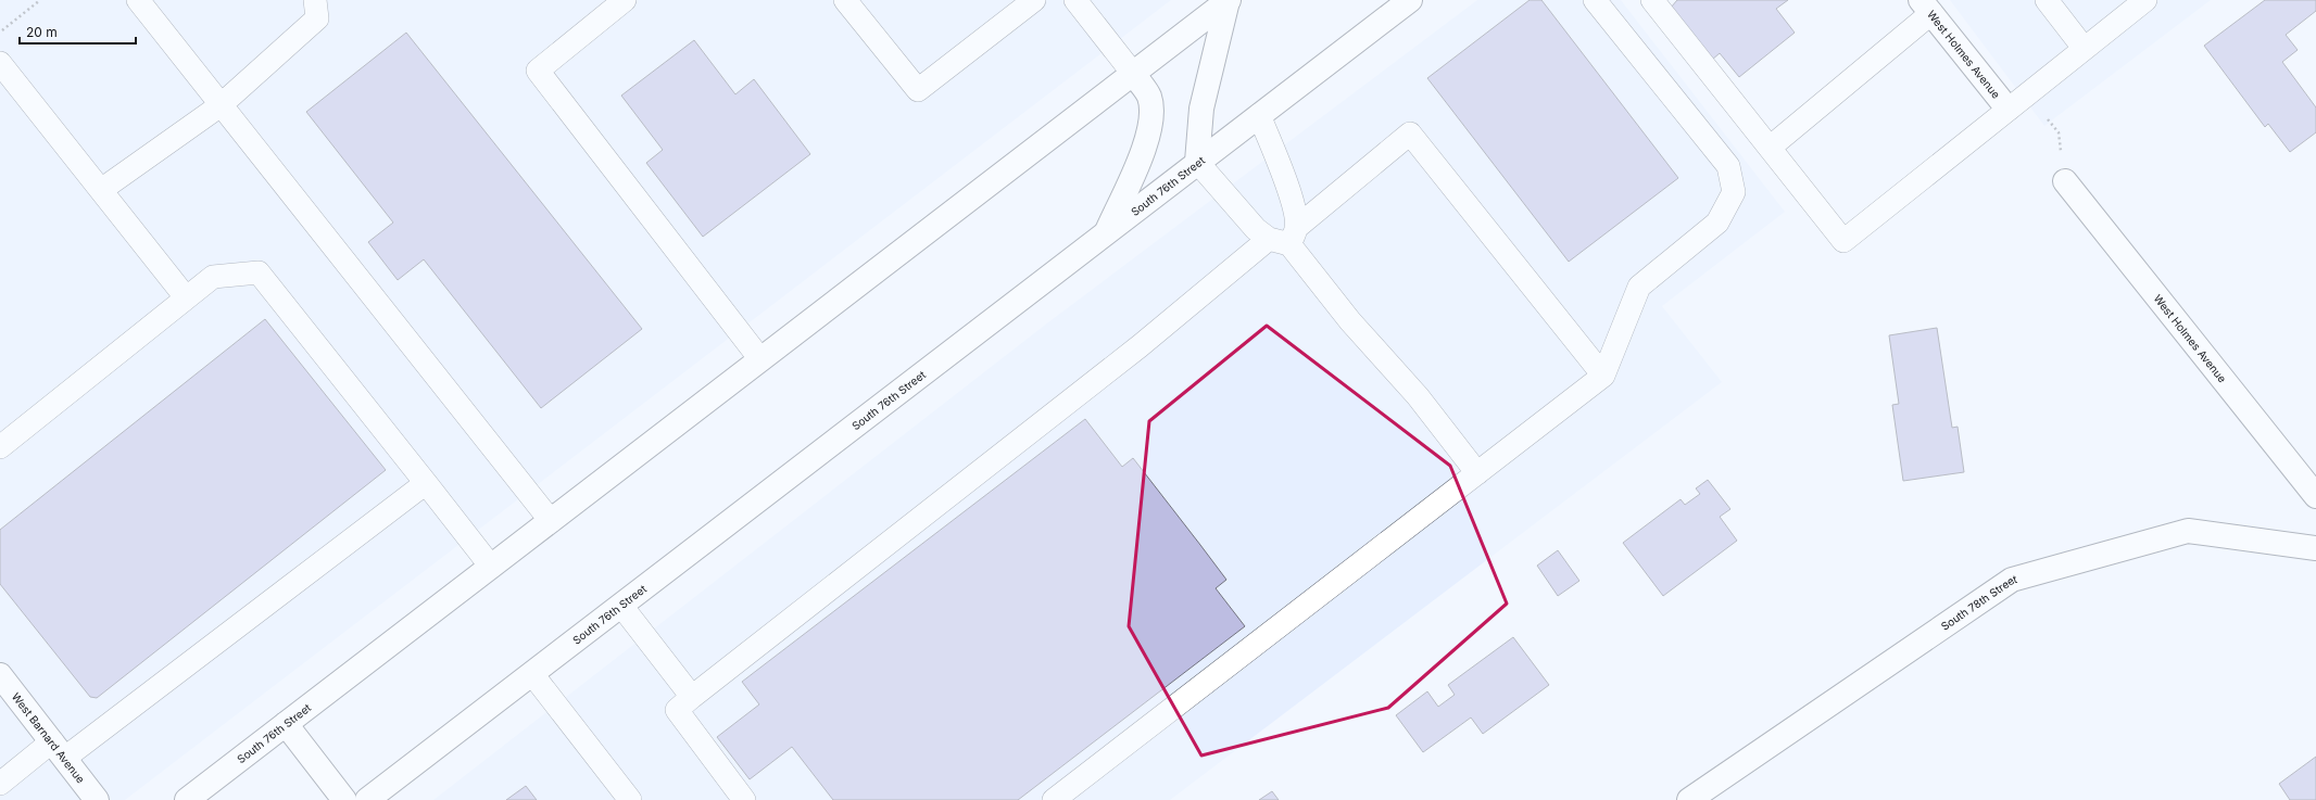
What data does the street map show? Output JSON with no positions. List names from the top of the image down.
{
  "streets": {
    "main road": [
      "West Holmes Avenue",
      "South 76th Street",
      "South 78th Street",
      "West Barnard Avenue"
    ]
  },
  "scale_bar": "20 m"
}
